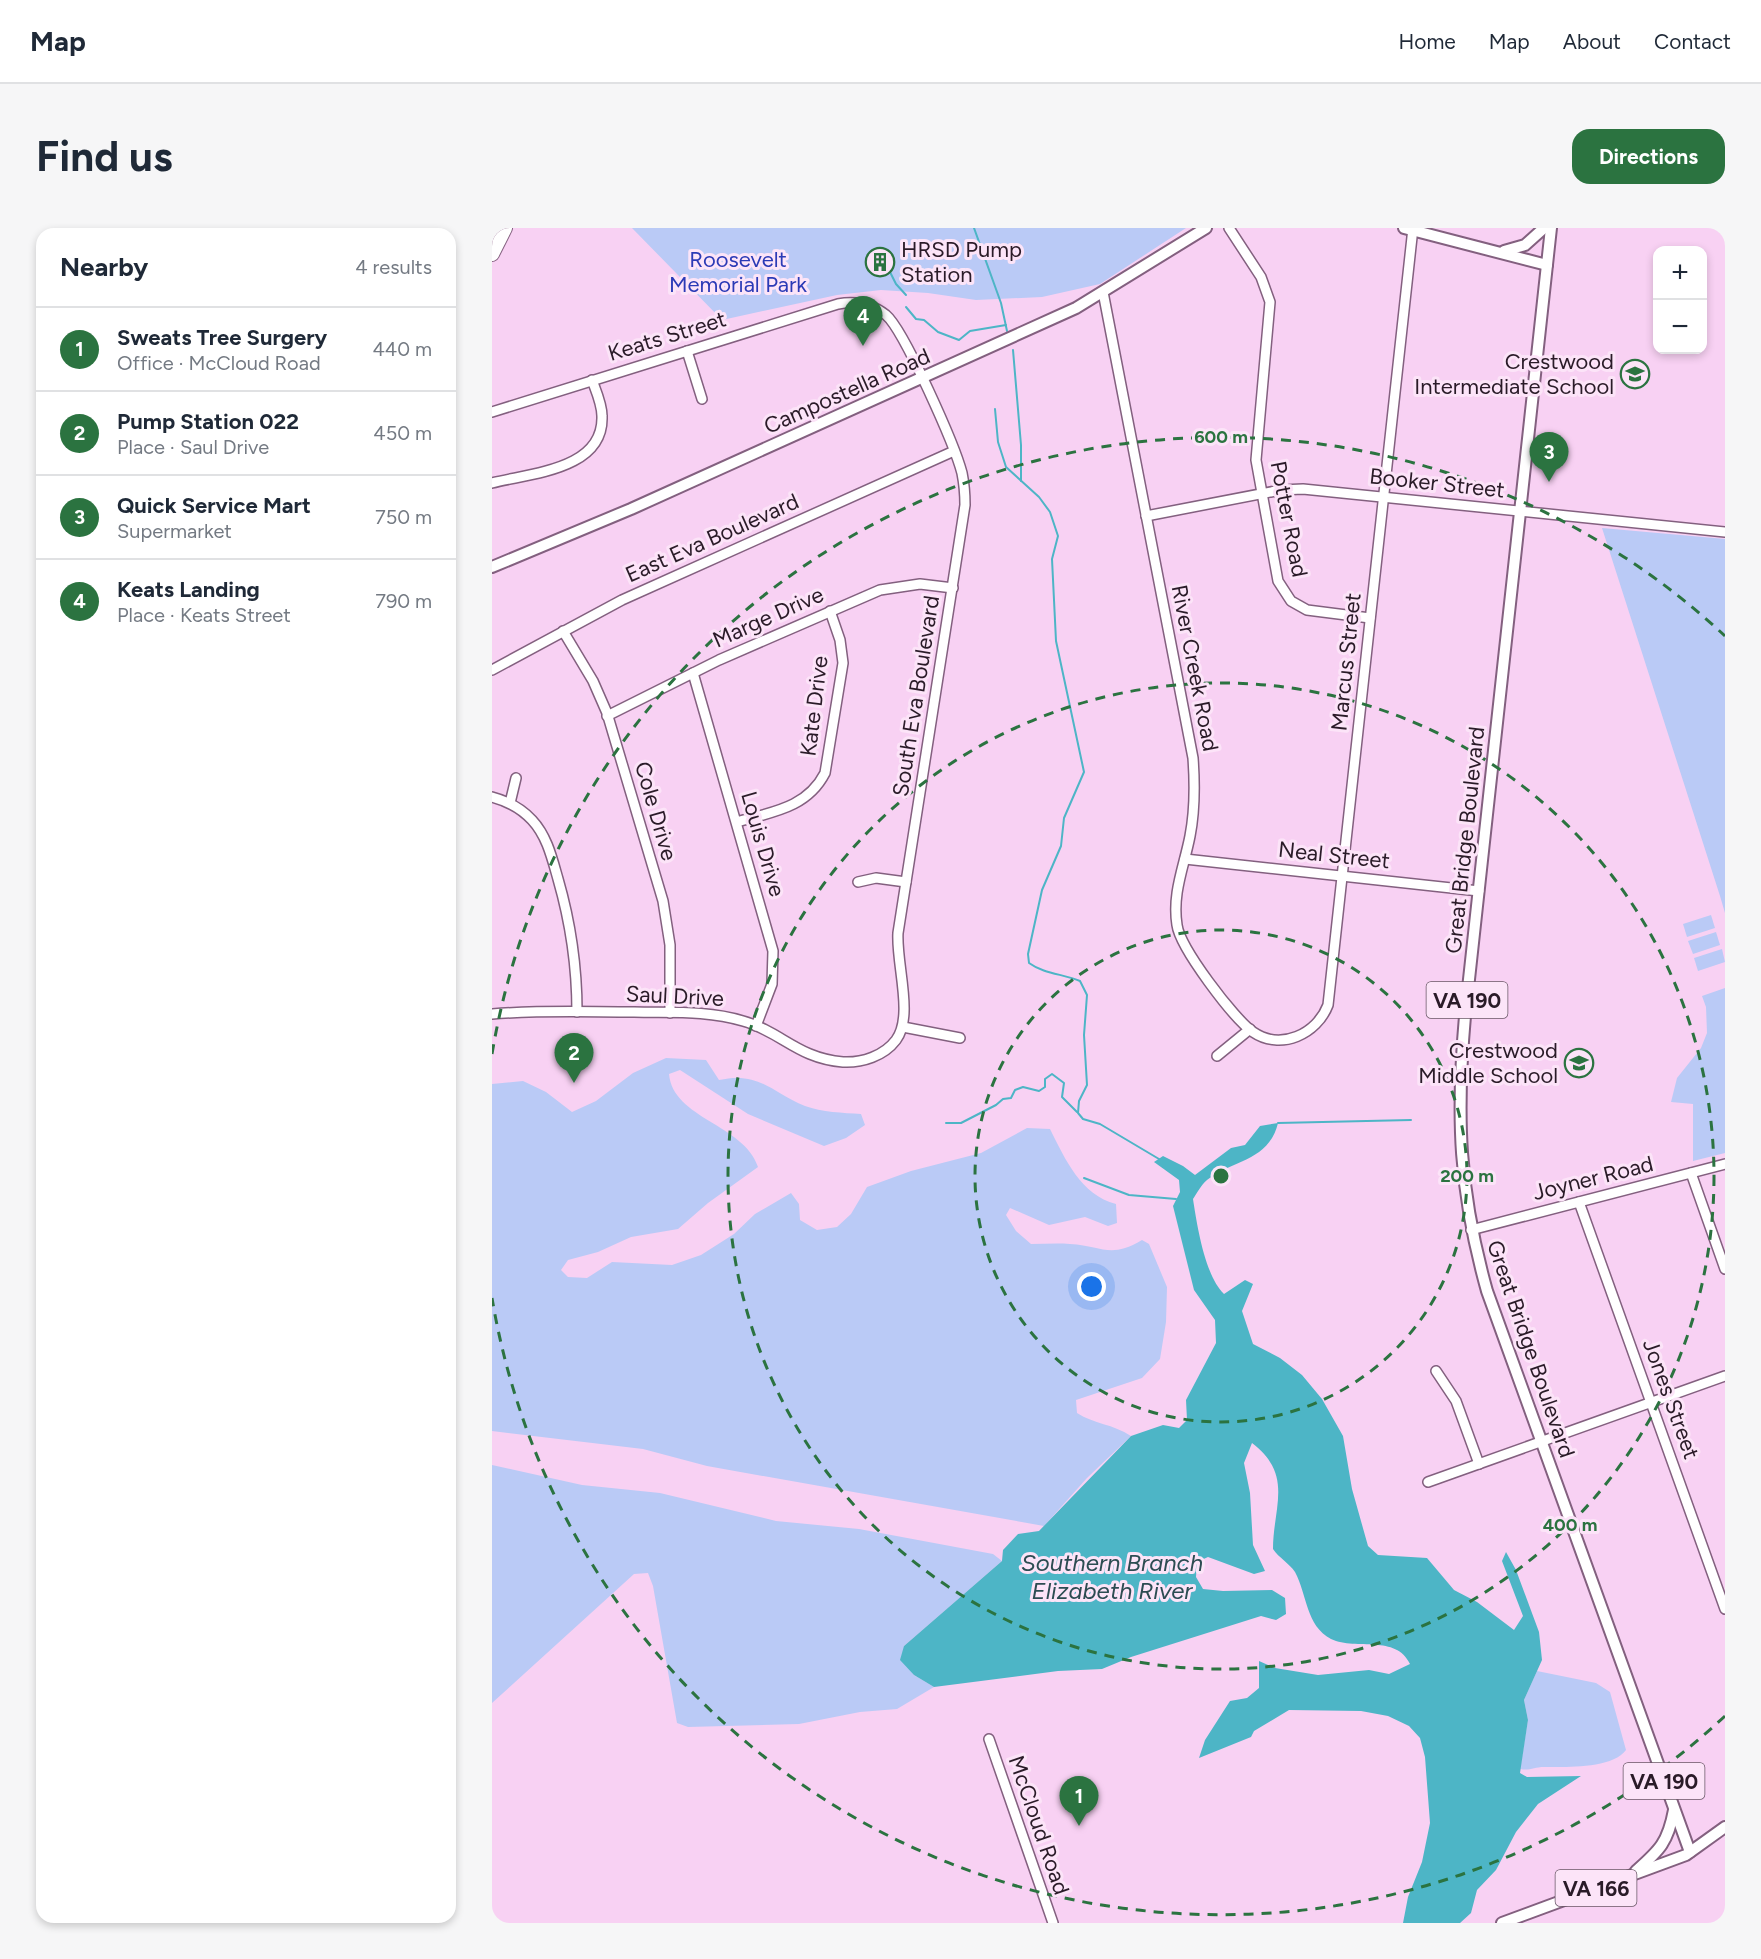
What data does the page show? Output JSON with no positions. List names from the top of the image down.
{
  "streets": {
    "main road": [
      "Campostella Road",
      "Great Bridge Boulevard",
      "VA 190",
      "VA 166"
    ],
    "street": [
      "Keats Street",
      "Booker Street",
      "Potter Road",
      "East Eva Boulevard",
      "Marge Drive",
      "Marcus Street",
      "River Creek Road",
      "South Eva Boulevard",
      "Kate Drive",
      "Cole Drive",
      "Louis Drive",
      "Neal Street",
      "Saul Drive",
      "Joyner Road",
      "Jones Street",
      "McCloud Road"
    ]
  },
  "crossings": [
    ["Keats Street", "Campostella Road"],
    ["Keats Street", "South Eva Boulevard"],
    ["Campostella Road", "River Creek Road"],
    ["Campostella Road", "South Eva Boulevard"],
    ["Booker Street", "Potter Road"],
    ["Booker Street", "Marcus Street"],
    ["Booker Street", "River Creek Road"],
    ["Booker Street", "Great Bridge Boulevard"],
    ["Potter Road", "Marcus Street"],
    ["East Eva Boulevard", "South Eva Boulevard"],
    ["East Eva Boulevard", "Cole Drive"],
    ["Marge Drive", "South Eva Boulevard"],
    ["Marge Drive", "Kate Drive"],
    ["Marge Drive", "Cole Drive"],
    ["Marge Drive", "Louis Drive"],
    ["Marcus Street", "River Creek Road"],
    ["Marcus Street", "Neal Street"],
    ["River Creek Road", "Neal Street"],
    ["South Eva Boulevard", "Saul Drive"],
    ["Kate Drive", "Louis Drive"],
    ["Cole Drive", "Saul Drive"],
    ["Great Bridge Boulevard", "Neal Street"],
    ["Great Bridge Boulevard", "Joyner Road"],
    ["Great Bridge Boulevard", "VA 166"],
    ["Louis Drive", "Saul Drive"],
    ["Joyner Road", "Jones Street"]
  ],
  "water": ["Southern Branch Elizabeth River"],
  "parks": ["Roosevelt Memorial Park"],
  "places": {
    "building": ["HRSD Pump Station"],
    "school or university": ["Crestwood Intermediate School", "Crestwood Middle School"]
  },
  "page": {
    "header": "Map",
    "nav": [
      "Home",
      "Map",
      "About",
      "Contact"
    ],
    "buttons": "Directions",
    "title": "Find us",
    "heading": ["Nearby", "4 results"],
    "map_buttons": ["+", "−"],
    "pins": [
      "4",
      "3",
      "2",
      "1"
    ],
    "list": [
      {
        "mark": "1",
        "name": "Sweats Tree Surgery",
        "note": "Office · McCloud Road",
        "value": "440 m"
      },
      {
        "mark": "2",
        "name": "Pump Station 022",
        "note": "Place · Saul Drive",
        "value": "450 m"
      },
      {
        "mark": "3",
        "name": "Quick Service Mart",
        "note": "Supermarket",
        "value": "750 m"
      },
      {
        "mark": "4",
        "name": "Keats Landing",
        "note": "Place · Keats Street",
        "value": "790 m"
      }
    ]
  },
  "rings": ["600 m", "200 m", "400 m"]
}
